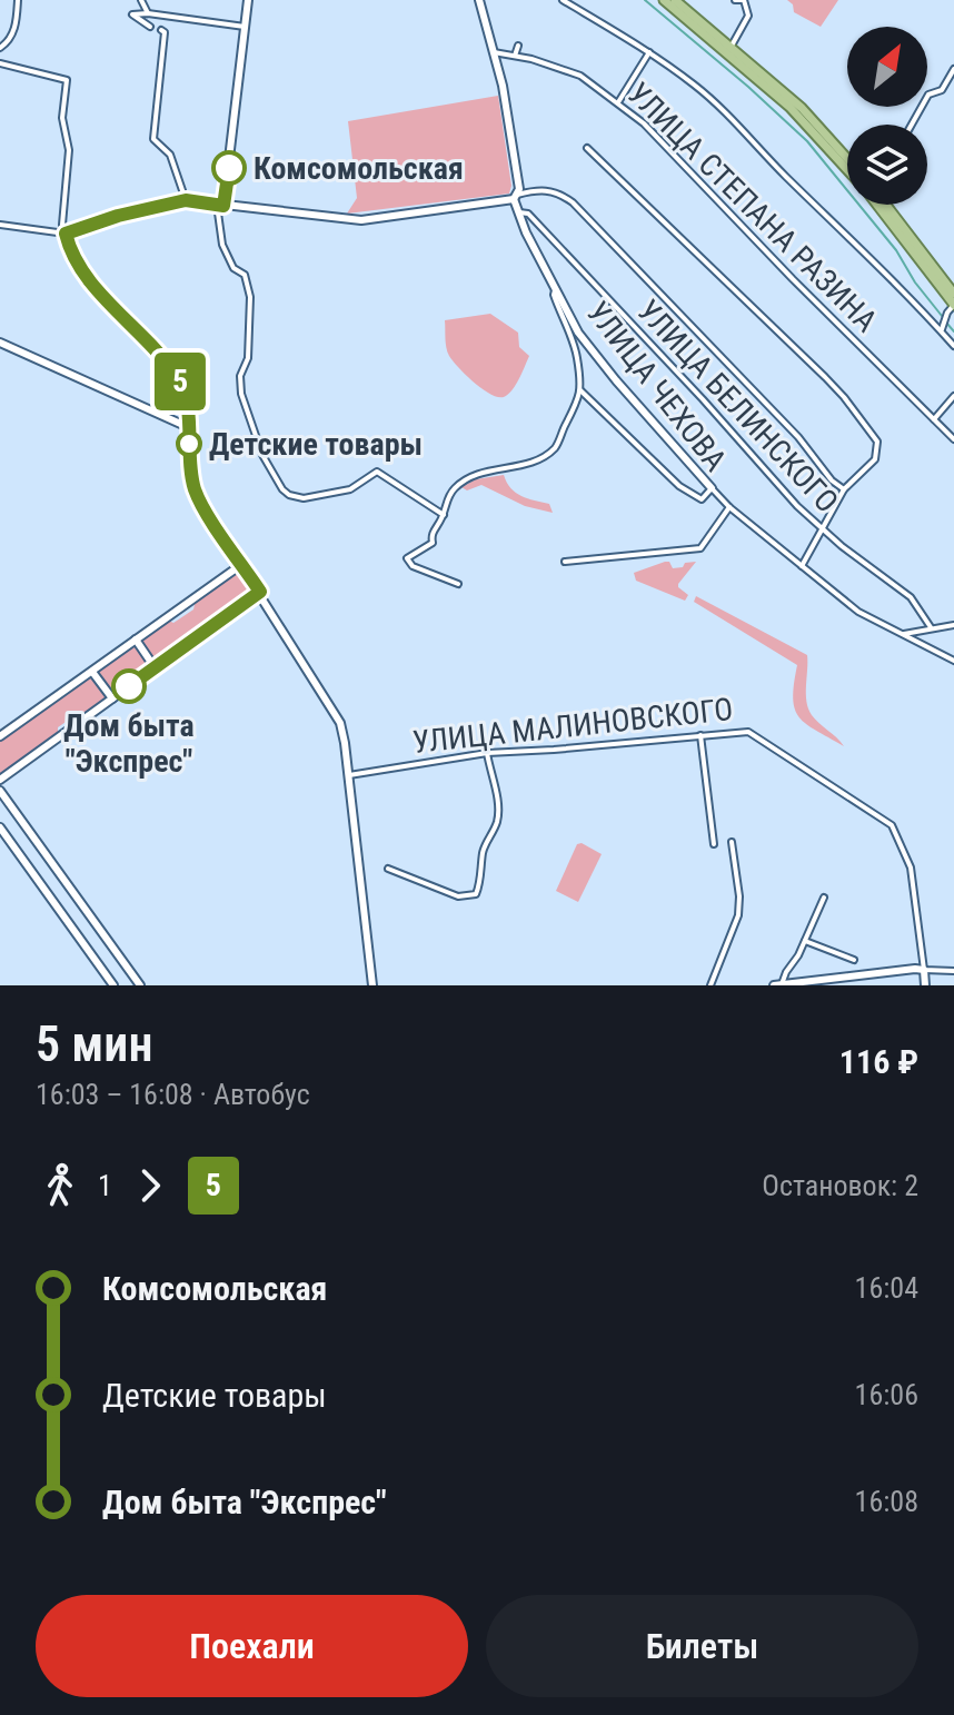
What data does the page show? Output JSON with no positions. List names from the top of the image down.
{
  "streets": {
    "street": [
      "УЛИЦА СТЕПАНА РАЗИНА",
      "УЛИЦА ЧЕХОВА",
      "УЛИЦА БЕЛИНСКОГО",
      "УЛИЦА МАЛИНОВСКОГО"
    ]
  },
  "crossings": [
    ["УЛИЦА СТЕПАНА РАЗИНА", "УЛИЦА ЧЕХОВА"],
    ["УЛИЦА ЧЕХОВА", "УЛИЦА БЕЛИНСКОГО"]
  ],
  "places": ["Комсомольская", "Детские товары", "Дом быта \"Экспрес\""],
  "lines": ["bus line 5"],
  "north": "top right",
  "page": {
    "on_map": "5",
    "heading": ["5 мин", "16:03 – 16:08 · Автобус", "116 ₽"],
    "legs": ["1", "5", "Остановок: 2"],
    "list": [
      {
        "name": "Комсомольская",
        "value": "16:04"
      },
      {
        "name": "Детские товары",
        "value": "16:06"
      },
      {
        "name": "Дом быта \"Экспрес\"",
        "value": "16:08"
      }
    ],
    "buttons": ["Поехали", "Билеты"]
  }
}
